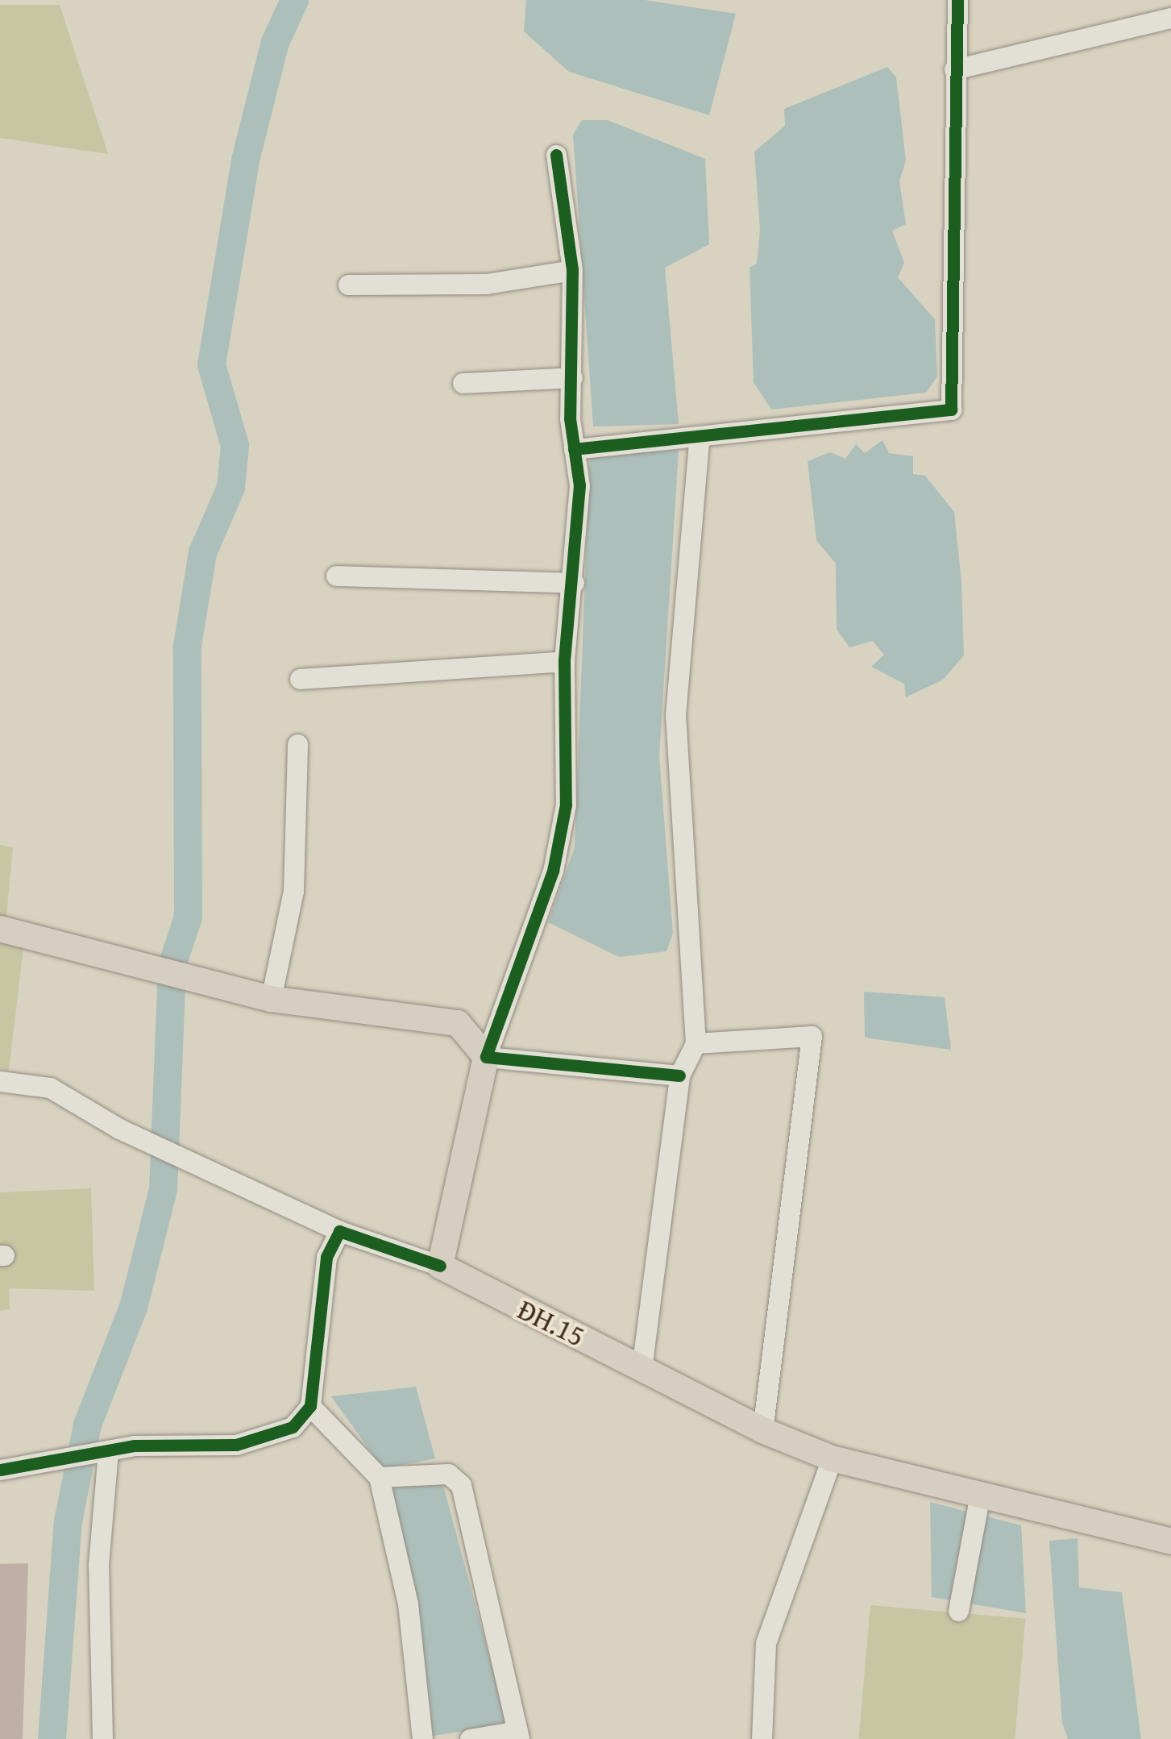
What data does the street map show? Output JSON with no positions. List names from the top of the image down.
{
  "streets": {
    "main road": ["ĐH.15"]
  }
}
